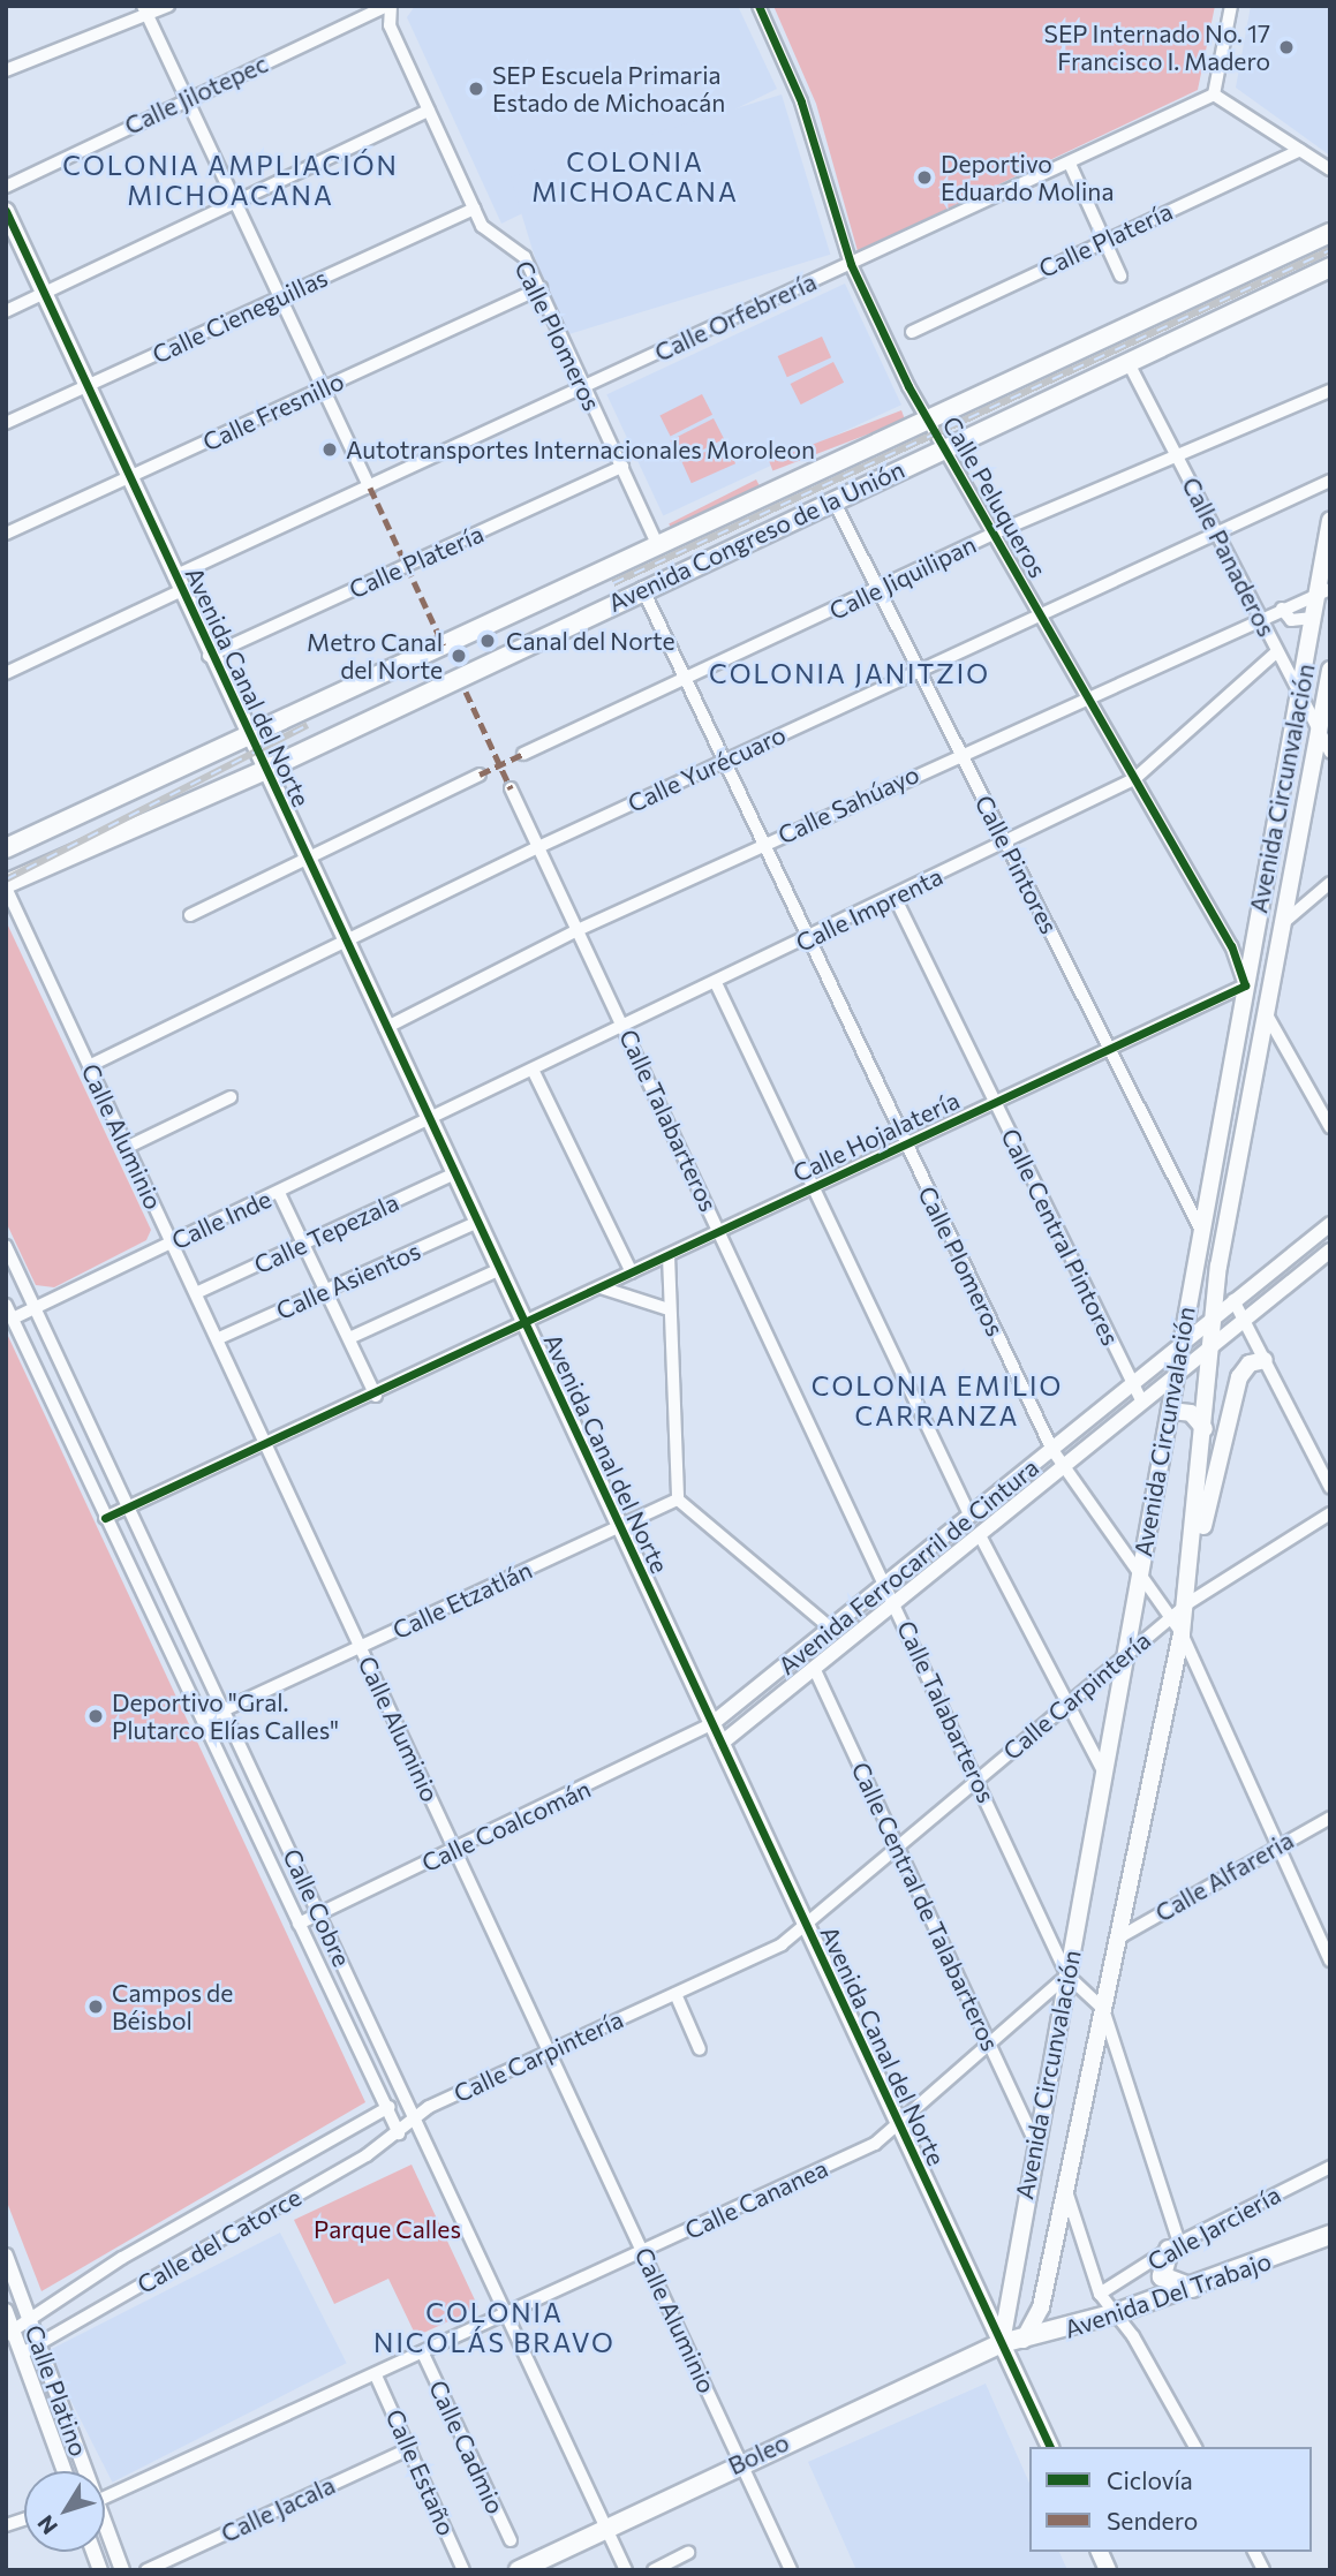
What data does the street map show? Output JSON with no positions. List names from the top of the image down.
{
  "streets": {
    "main road": [
      "Avenida Congreso de la Unión",
      "Avenida Canal del Norte",
      "Avenida Circunvalación",
      "Avenida Del Trabajo",
      "Boleo"
    ],
    "street": [
      "Calle Jilotepec",
      "Calle Platería",
      "Calle Cieneguillas",
      "Calle Orfebrería",
      "Calle Plomeros",
      "Calle Fresnillo",
      "Calle Peluqueros",
      "Calle Panaderos",
      "Calle Jiquilipan",
      "Calle Yurécuaro",
      "Calle Sahúayo",
      "Calle Pintores",
      "Calle Imprenta",
      "Calle Talabarteros",
      "Calle Aluminio",
      "Calle Hojalatería",
      "Calle Inde",
      "Calle Tepezala",
      "Calle Central Pintores",
      "Calle Asientos",
      "Avenida Ferrocarril de Cintura",
      "Calle Etzatlán",
      "Calle Carpintería",
      "Calle Coalcomán",
      "Calle Alfareria",
      "Calle Central de Talabarteros",
      "Calle Cobre",
      "Calle Cananea",
      "Calle Jarciería",
      "Calle del Catorce",
      "Calle Platino",
      "Calle Cadmio",
      "Calle Estaño",
      "Calle Jacala"
    ]
  },
  "crossings": [
    ["Calle Jilotepec", "Calle Plomeros"],
    ["Calle Platería", "Calle Plomeros"],
    ["Calle Platería", "Avenida Canal del Norte"],
    ["Calle Cieneguillas", "Calle Plomeros"],
    ["Calle Cieneguillas", "Avenida Canal del Norte"],
    ["Calle Orfebrería", "Calle Plomeros"],
    ["Calle Orfebrería", "Calle Peluqueros"],
    ["Calle Orfebrería", "Avenida Canal del Norte"],
    ["Calle Plomeros", "Calle Fresnillo"],
    ["Calle Plomeros", "Avenida Congreso de la Unión"],
    ["Calle Plomeros", "Calle Jiquilipan"],
    ["Calle Plomeros", "Calle Yurécuaro"],
    ["Calle Plomeros", "Avenida Circunvalación"],
    ["Calle Plomeros", "Calle Sahúayo"],
    ["Calle Plomeros", "Calle Imprenta"],
    ["Calle Plomeros", "Calle Hojalatería"],
    ["Calle Plomeros", "Avenida Ferrocarril de Cintura"],
    ["Calle Plomeros", "Calle Carpintería"],
    ["Calle Plomeros", "Calle Alfareria"],
    ["Calle Fresnillo", "Avenida Canal del Norte"],
    ["Calle Peluqueros", "Avenida Congreso de la Unión"],
    ["Calle Peluqueros", "Calle Jiquilipan"],
    ["Calle Peluqueros", "Calle Yurécuaro"],
    ["Calle Peluqueros", "Avenida Circunvalación"],
    ["Calle Peluqueros", "Calle Sahúayo"],
    ["Calle Peluqueros", "Calle Imprenta"],
    ["Calle Peluqueros", "Calle Hojalatería"],
    ["Avenida Congreso de la Unión", "Calle Panaderos"],
    ["Avenida Congreso de la Unión", "Avenida Canal del Norte"],
    ["Avenida Congreso de la Unión", "Calle Pintores"],
    ["Avenida Congreso de la Unión", "Calle Aluminio"],
    ["Calle Panaderos", "Calle Jiquilipan"],
    ["Calle Panaderos", "Calle Yurécuaro"],
    ["Calle Panaderos", "Avenida Circunvalación"],
    ["Calle Panaderos", "Calle Sahúayo"],
    ["Calle Panaderos", "Calle Imprenta"],
    ["Calle Jiquilipan", "Calle Pintores"],
    ["Avenida Canal del Norte", "Calle Yurécuaro"],
    ["Avenida Canal del Norte", "Avenida Circunvalación"],
    ["Avenida Canal del Norte", "Calle Sahúayo"],
    ["Avenida Canal del Norte", "Calle Imprenta"],
    ["Avenida Canal del Norte", "Calle Hojalatería"],
    ["Avenida Canal del Norte", "Calle Inde"],
    ["Avenida Canal del Norte", "Calle Tepezala"],
    ["Avenida Canal del Norte", "Calle Asientos"],
    ["Avenida Canal del Norte", "Avenida Ferrocarril de Cintura"],
    ["Avenida Canal del Norte", "Calle Etzatlán"],
    ["Avenida Canal del Norte", "Calle Carpintería"],
    ["Avenida Canal del Norte", "Calle Coalcomán"],
    ["Avenida Canal del Norte", "Calle Cananea"],
    ["Avenida Canal del Norte", "Avenida Del Trabajo"],
    ["Avenida Canal del Norte", "Boleo"],
    ["Calle Yurécuaro", "Calle Pintores"],
    ["Calle Yurécuaro", "Calle Talabarteros"],
    ["Calle Yurécuaro", "Calle Aluminio"],
    ["Avenida Circunvalación", "Calle Sahúayo"],
    ["Avenida Circunvalación", "Calle Pintores"],
    ["Avenida Circunvalación", "Calle Talabarteros"],
    ["Avenida Circunvalación", "Calle Hojalatería"],
    ["Avenida Circunvalación", "Avenida Ferrocarril de Cintura"],
    ["Avenida Circunvalación", "Calle Carpintería"],
    ["Avenida Circunvalación", "Calle Alfareria"],
    ["Avenida Circunvalación", "Calle Central de Talabarteros"],
    ["Avenida Circunvalación", "Calle Cananea"],
    ["Avenida Circunvalación", "Avenida Del Trabajo"],
    ["Avenida Circunvalación", "Boleo"],
    ["Calle Sahúayo", "Calle Pintores"],
    ["Calle Sahúayo", "Calle Talabarteros"],
    ["Calle Pintores", "Calle Imprenta"],
    ["Calle Pintores", "Calle Hojalatería"],
    ["Calle Imprenta", "Calle Talabarteros"],
    ["Calle Imprenta", "Calle Inde"],
    ["Calle Imprenta", "Calle Central Pintores"],
    ["Calle Talabarteros", "Calle Hojalatería"],
    ["Calle Talabarteros", "Avenida Ferrocarril de Cintura"],
    ["Calle Talabarteros", "Calle Carpintería"],
    ["Calle Talabarteros", "Calle Cananea"],
    ["Calle Talabarteros", "Calle Jarciería"],
    ["Calle Aluminio", "Calle Hojalatería"],
    ["Calle Aluminio", "Calle Inde"],
    ["Calle Aluminio", "Calle Tepezala"],
    ["Calle Aluminio", "Calle Asientos"],
    ["Calle Aluminio", "Calle Etzatlán"],
    ["Calle Aluminio", "Calle Carpintería"],
    ["Calle Aluminio", "Calle Coalcomán"],
    ["Calle Aluminio", "Calle Cananea"],
    ["Calle Aluminio", "Boleo"],
    ["Calle Hojalatería", "Calle Central Pintores"],
    ["Calle Hojalatería", "Calle Cobre"],
    ["Calle Inde", "Calle Cobre"],
    ["Calle Central Pintores", "Avenida Ferrocarril de Cintura"],
    ["Avenida Ferrocarril de Cintura", "Calle Coalcomán"],
    ["Avenida Ferrocarril de Cintura", "Calle Central de Talabarteros"],
    ["Calle Etzatlán", "Calle Cobre"],
    ["Calle Carpintería", "Calle Central de Talabarteros"],
    ["Calle Carpintería", "Calle Cobre"],
    ["Calle Carpintería", "Calle del Catorce"],
    ["Calle Coalcomán", "Calle Cobre"],
    ["Calle Central de Talabarteros", "Calle Cananea"],
    ["Calle Cobre", "Calle Cananea"],
    ["Calle Cobre", "Calle del Catorce"],
    ["Calle Cobre", "Boleo"],
    ["Calle Cananea", "Calle Cadmio"],
    ["Calle Cananea", "Calle Estaño"],
    ["Calle del Catorce", "Calle Platino"],
    ["Avenida Del Trabajo", "Boleo"],
    ["Calle Estaño", "Calle Jacala"]
  ],
  "districts": [
    "COLONIA MICHOACANA",
    "COLONIA AMPLIACIÓN MICHOACANA",
    "COLONIA JANITZIO",
    "COLONIA EMILIO CARRANZA",
    "COLONIA NICOLÁS BRAVO"
  ],
  "parks": ["Parque Calles"],
  "places": [
    "SEP Internado No. 17 Francisco I. Madero",
    "SEP Escuela Primaria Estado de Michoacán",
    "Deportivo Eduardo Molina",
    "Autotransportes Internacionales Moroleon",
    "Canal del Norte",
    "Metro Canal del Norte",
    "Deportivo \"Gral. Plutarco Elías Calles\"",
    "Campos de Béisbol"
  ],
  "legend": ["Ciclovía", "Sendero"],
  "north": "bottom left"
}
